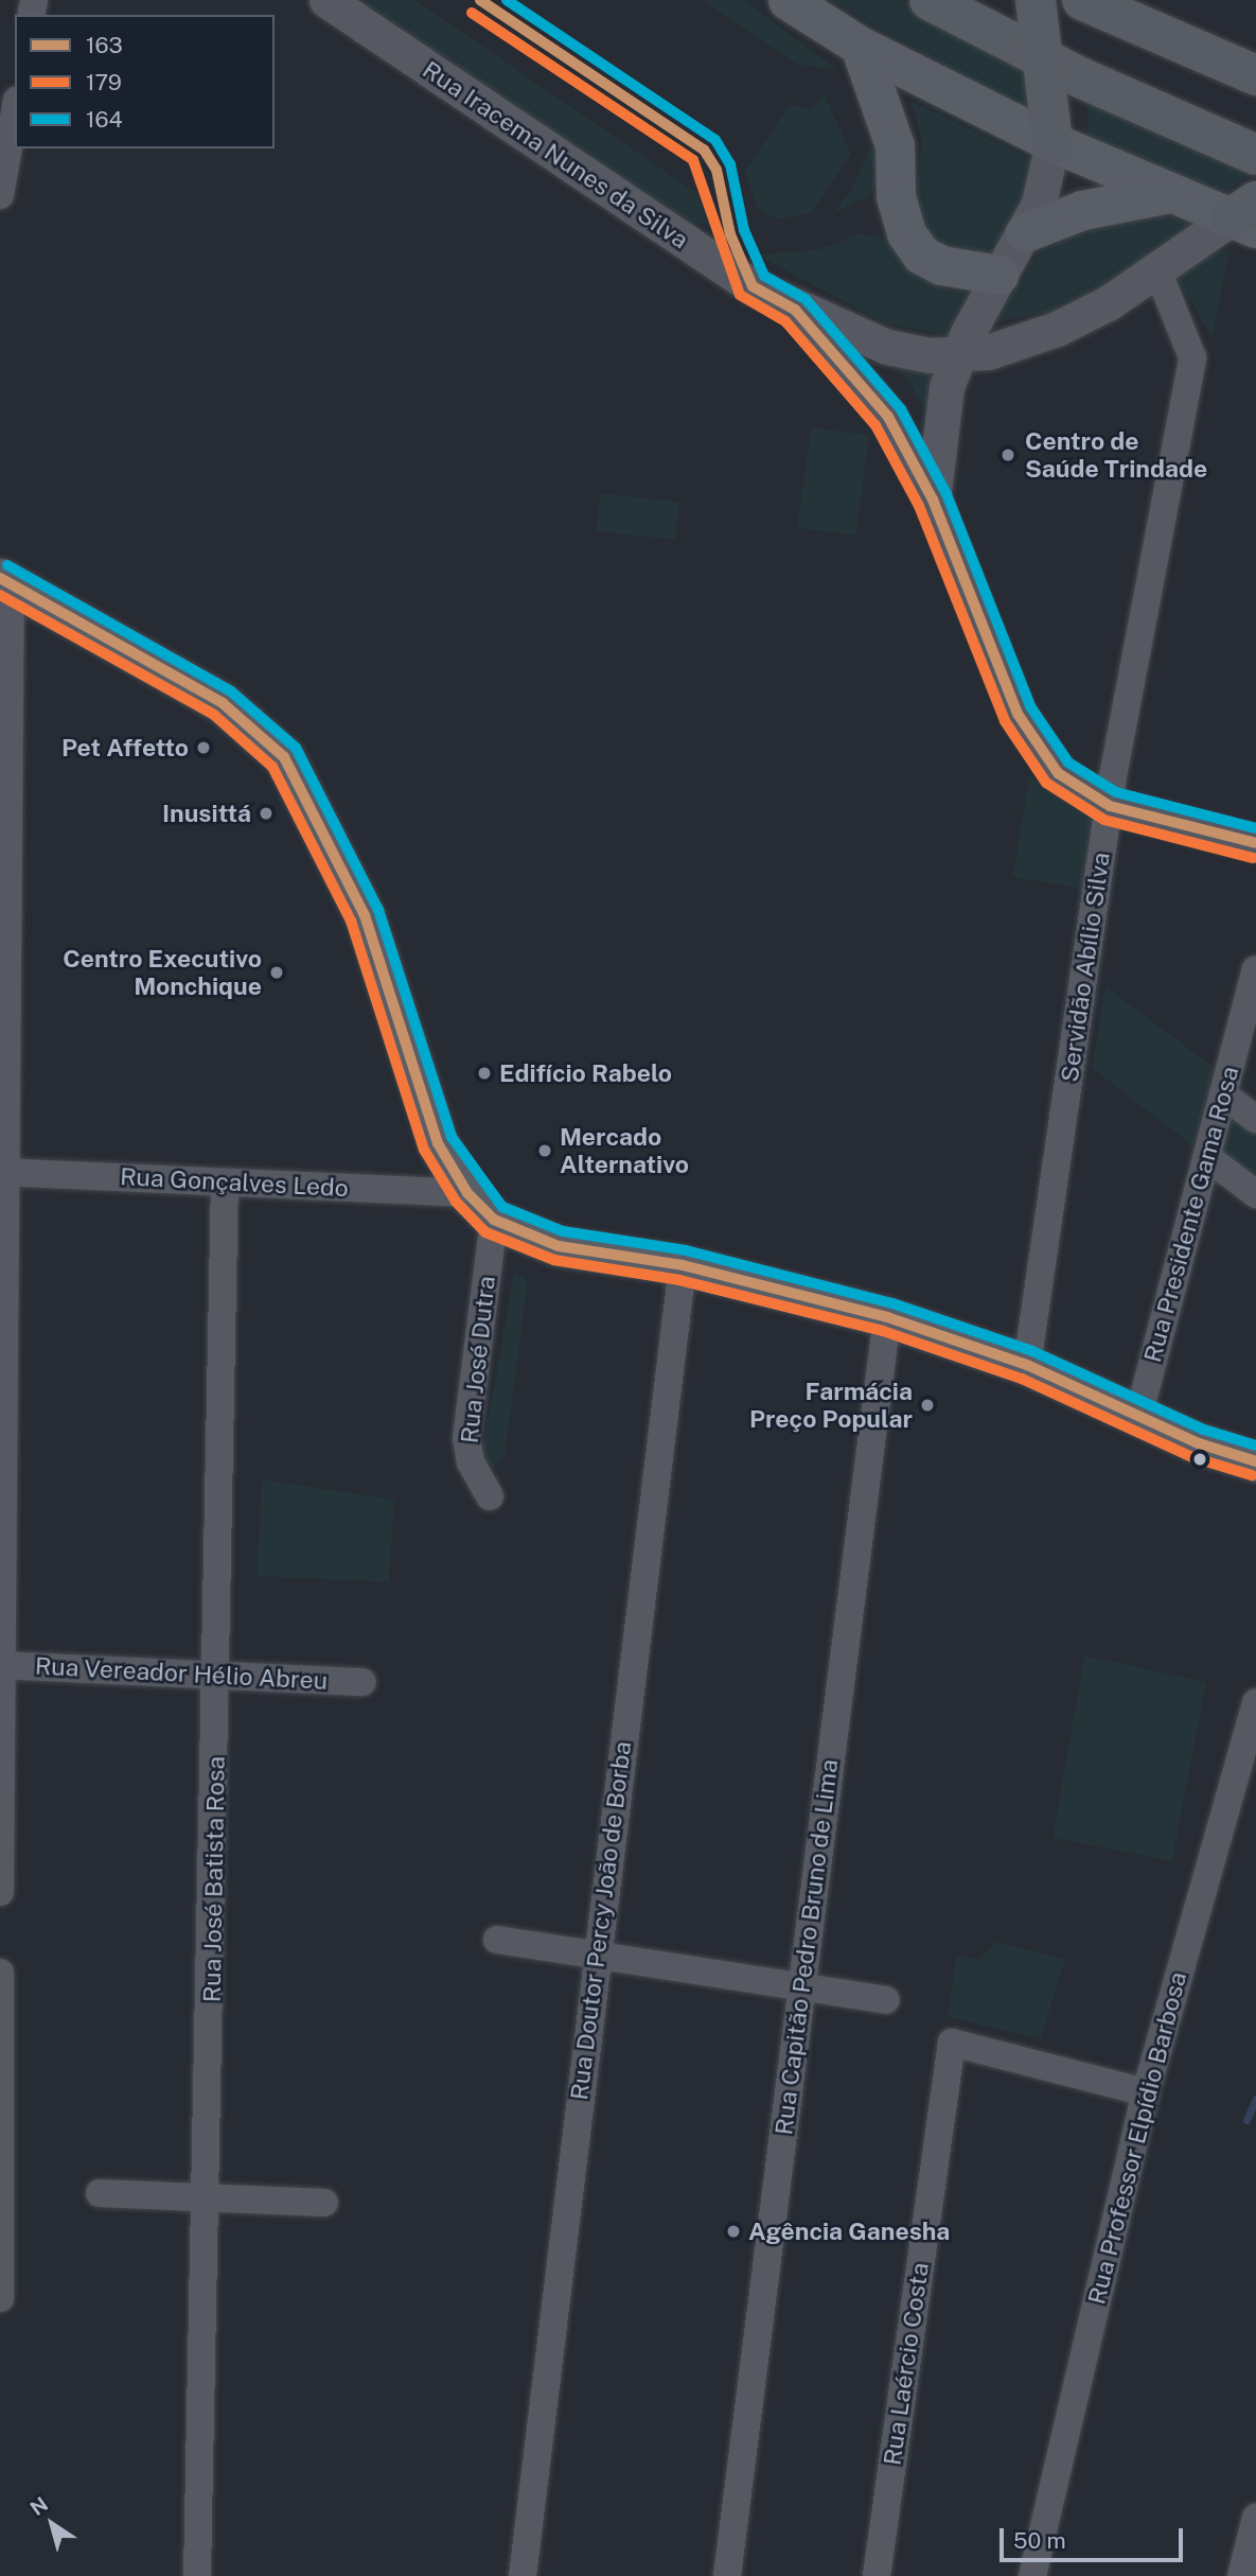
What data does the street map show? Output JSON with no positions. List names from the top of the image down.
{
  "streets": {
    "street": [
      "Rua Iracema Nunes da Silva",
      "Servidão Abílio Silva",
      "Rua Gonçalves Ledo",
      "Rua Presidente Gama Rosa",
      "Rua José Dutra",
      "Rua Vereador Hélio Abreu",
      "Rua José Batista Rosa",
      "Rua Doutor Percy João de Borba",
      "Rua Capitão Pedro Bruno de Lima",
      "Rua Professor Elpídio Barbosa",
      "Rua Laércio Costa"
    ]
  },
  "crossings": [
    ["Rua Iracema Nunes da Silva", "Servidão Abílio Silva"],
    ["Rua Gonçalves Ledo", "Rua José Dutra"],
    ["Rua Gonçalves Ledo", "Rua José Batista Rosa"],
    ["Rua Vereador Hélio Abreu", "Rua José Batista Rosa"],
    ["Rua Professor Elpídio Barbosa", "Rua Laércio Costa"]
  ],
  "places": [
    "Centro de Saúde Trindade",
    "Pet Affetto",
    "Inusittá",
    "Centro Executivo Monchique",
    "Edifício Rabelo",
    "Mercado Alternativo",
    "Farmácia Preço Popular",
    "Agência Ganesha"
  ],
  "lines": ["transit line 163", "transit line 164", "transit line 179"],
  "legend": ["163", "179", "164"],
  "scale_bar": "50 m",
  "north": "top left"
}
